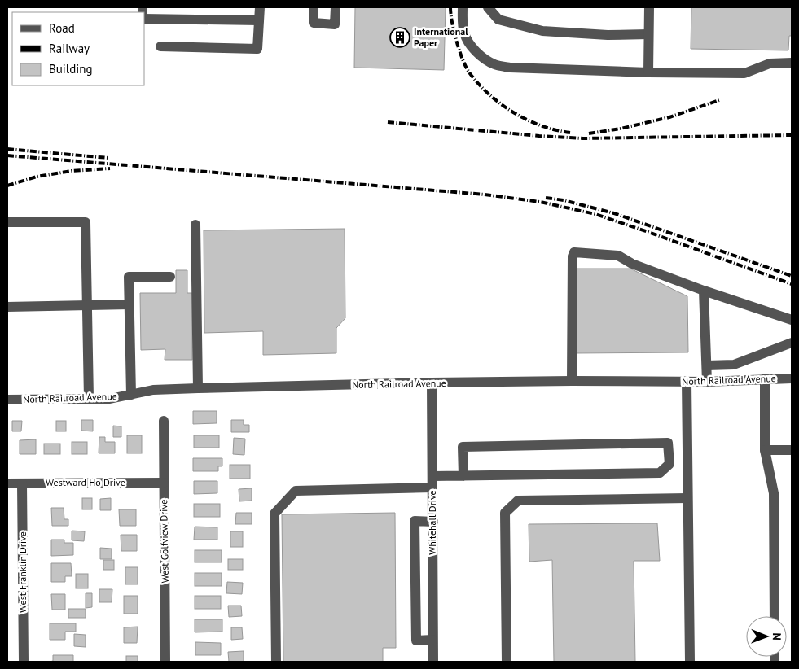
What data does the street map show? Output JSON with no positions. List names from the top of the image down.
{
  "streets": {
    "street": [
      "North Railroad Avenue",
      "Westward Ho Drive",
      "Whitehall Drive",
      "West Golfview Drive",
      "West Franklin Drive"
    ]
  },
  "crossings": [
    ["North Railroad Avenue", "Whitehall Drive"],
    ["Westward Ho Drive", "West Golfview Drive"],
    ["Westward Ho Drive", "West Franklin Drive"]
  ],
  "places": {
    "building": ["International Paper"]
  },
  "legend": ["Road", "Railway", "Building"],
  "north": "right"
}
